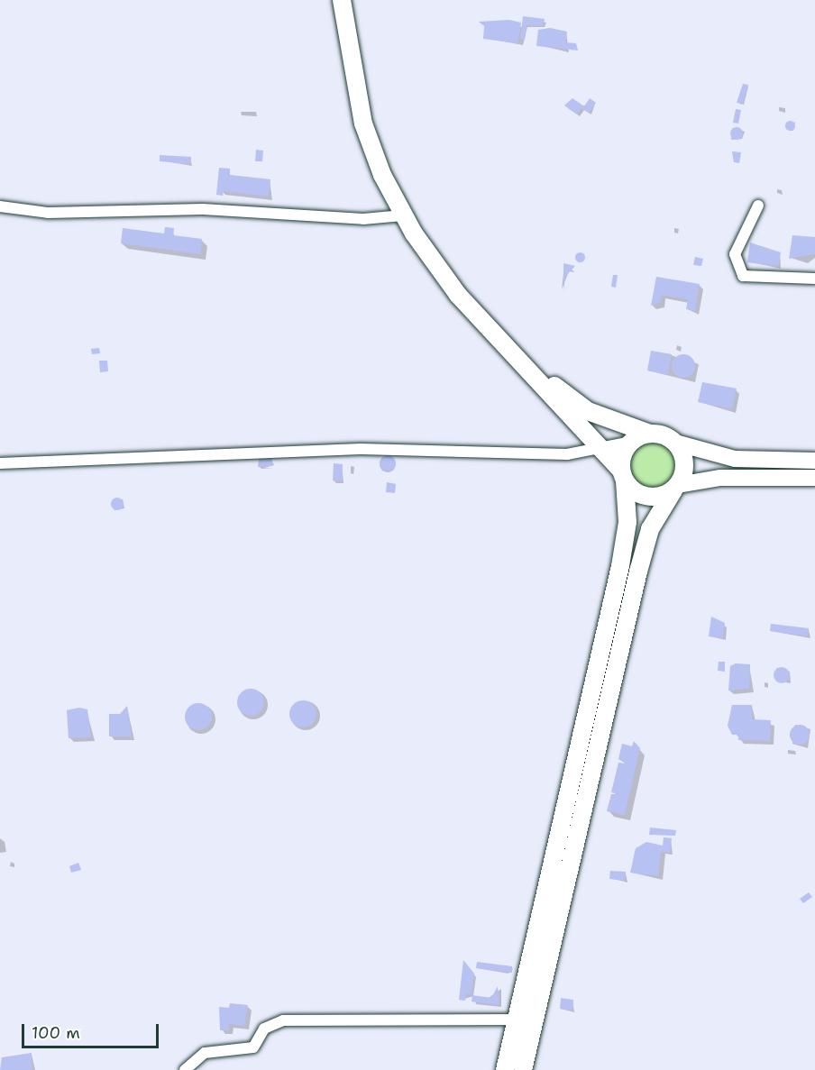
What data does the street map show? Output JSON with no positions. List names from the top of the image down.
{
  "scale_bar": "100 m"
}
